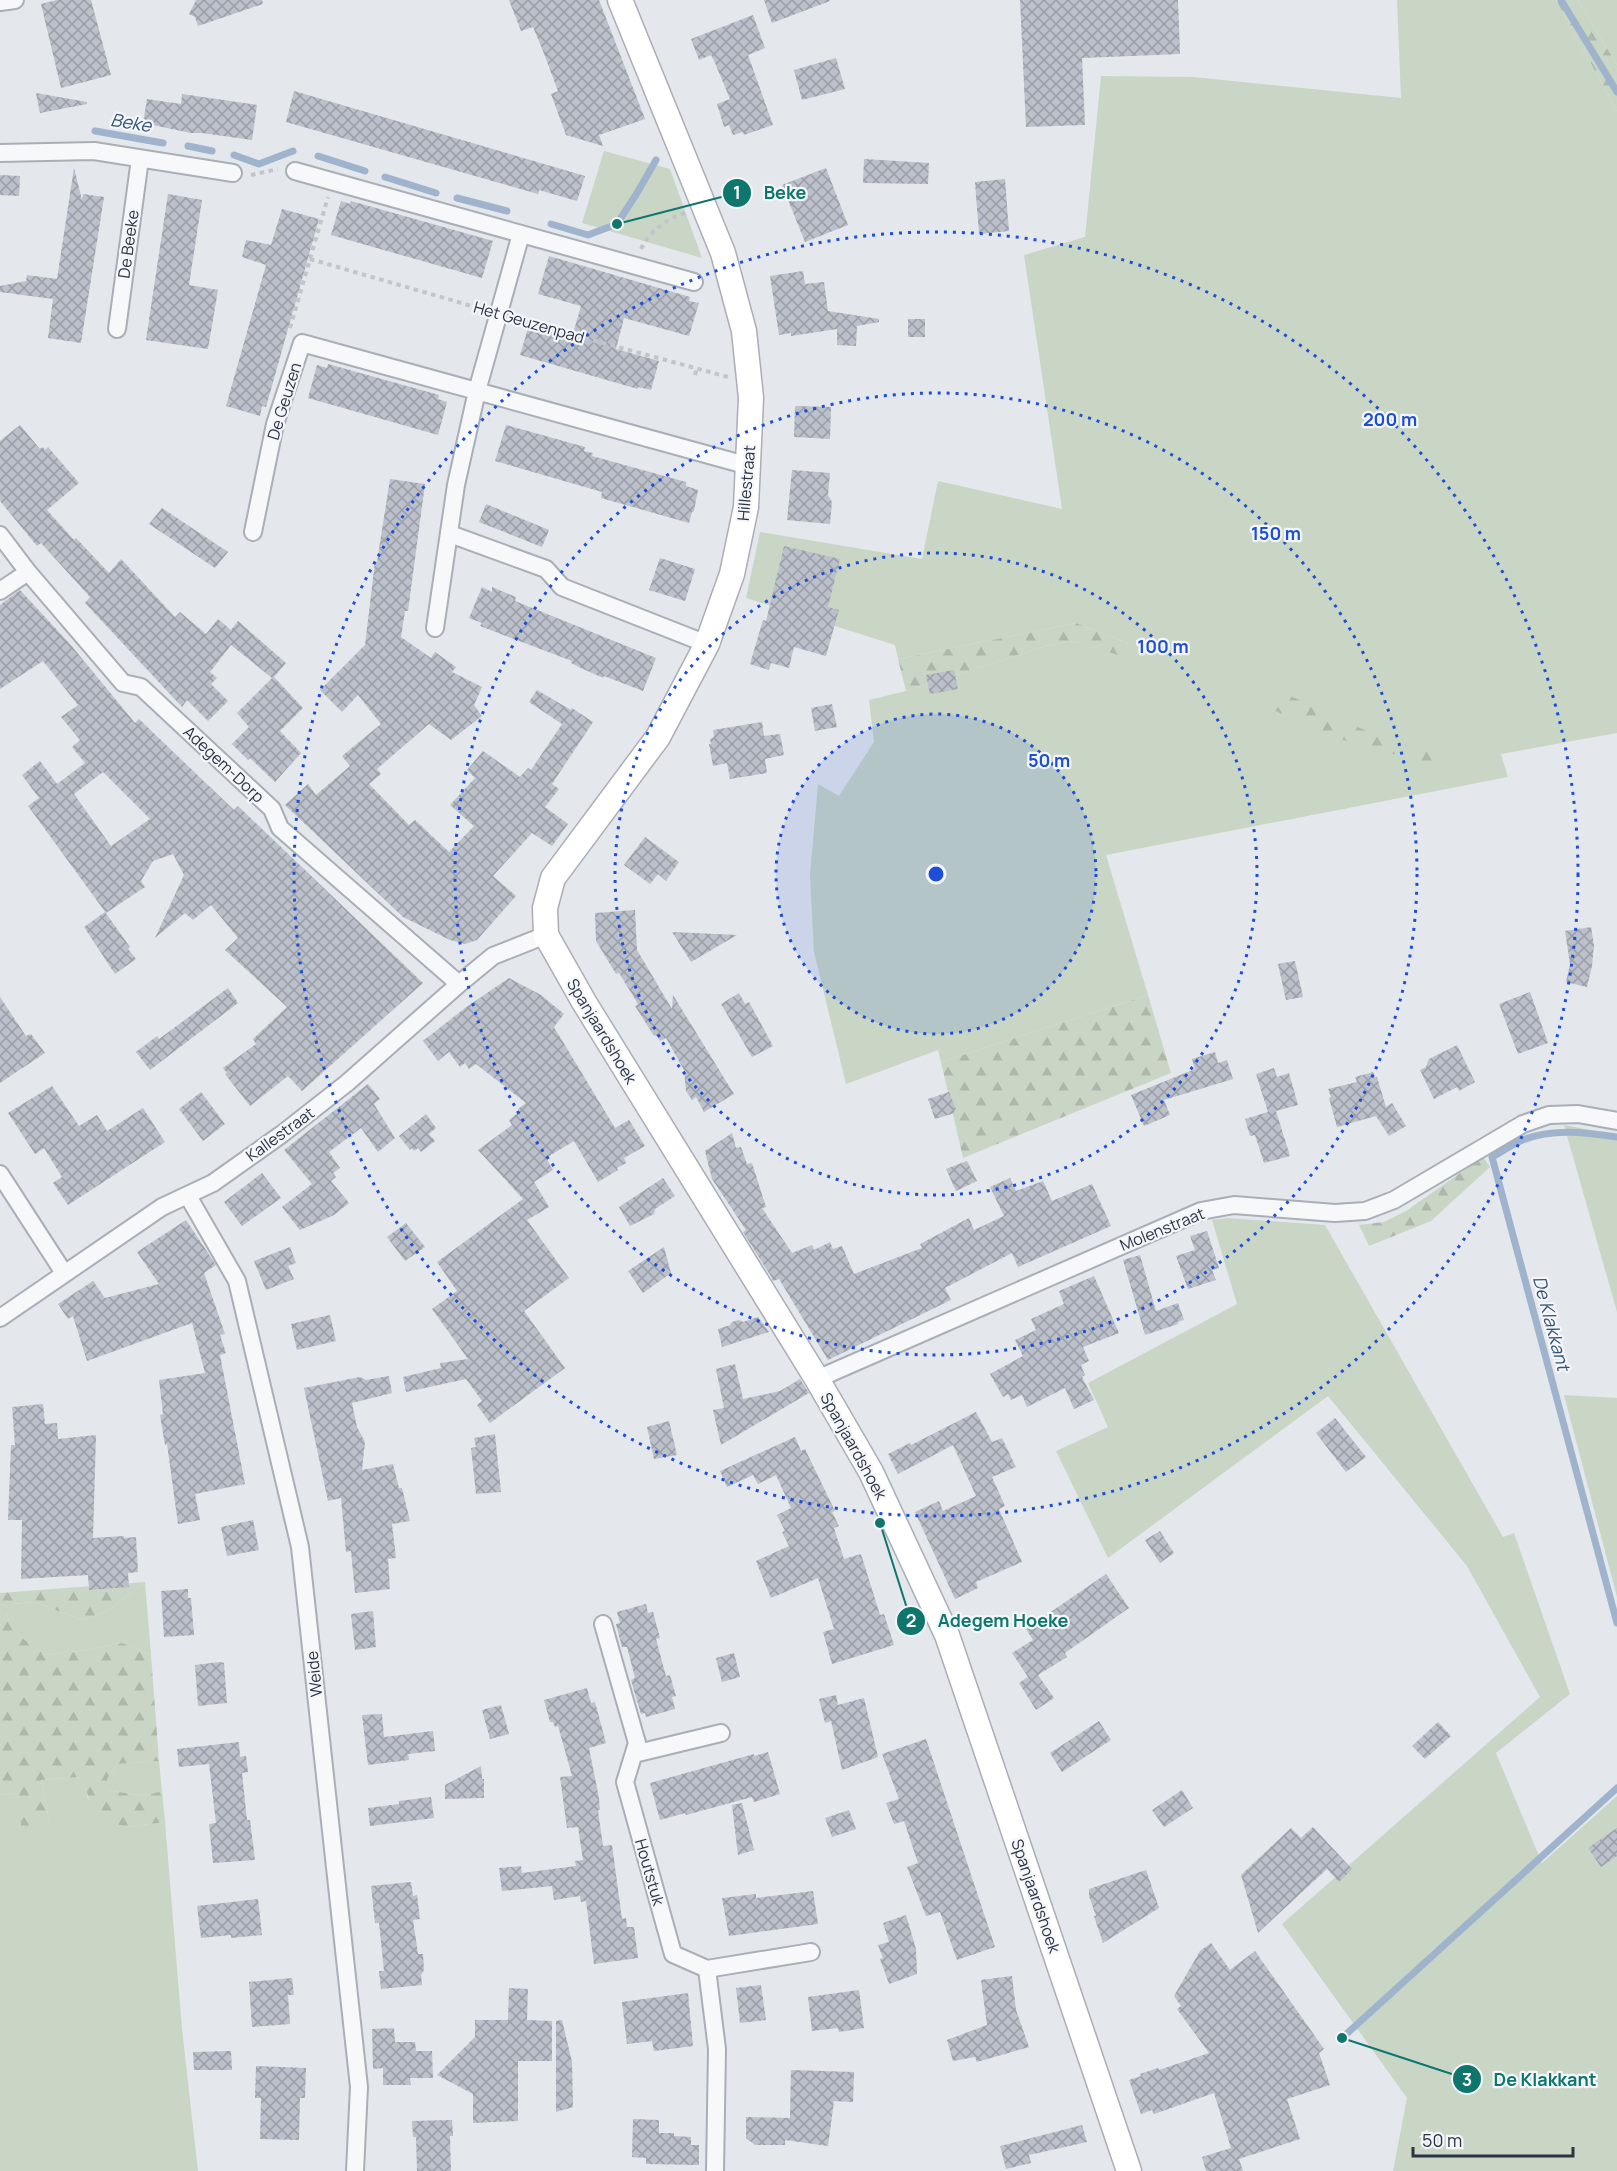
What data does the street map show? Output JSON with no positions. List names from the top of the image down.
{
  "streets": {
    "street": [
      "De Beeke",
      "De Geuzen",
      "Hillestraat",
      "Adegem-Dorp",
      "Spanjaardshoek",
      "Kallestraat",
      "Molenstraat",
      "Weide",
      "Houtstuk"
    ],
    "path": ["Het Geuzenpad"]
  },
  "crossings": [
    ["Het Geuzenpad", "Hillestraat"],
    ["De Geuzen", "Hillestraat"],
    ["Hillestraat", "Spanjaardshoek"],
    ["Hillestraat", "Kallestraat"],
    ["Adegem-Dorp", "Kallestraat"],
    ["Spanjaardshoek", "Kallestraat"],
    ["Spanjaardshoek", "Molenstraat"],
    ["Kallestraat", "Weide"]
  ],
  "water": ["Beke", "De Klakkant"],
  "places": ["Beke", "Adegem Hoeke", "De Klakkant"],
  "scale_bar": "50 m",
  "rings": [
    "200 m",
    "150 m",
    "100 m",
    "50 m"
  ]
}
